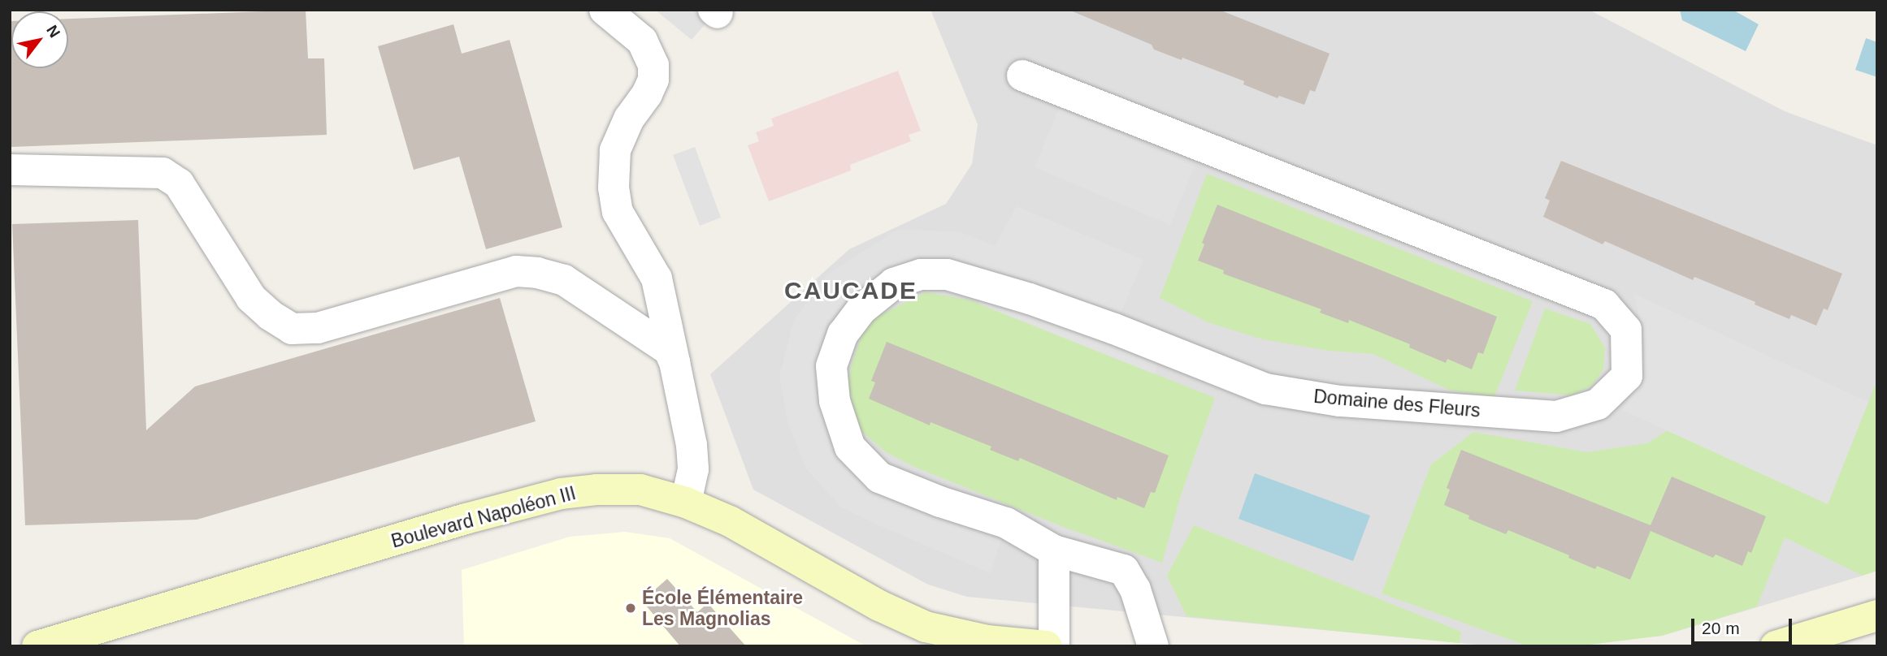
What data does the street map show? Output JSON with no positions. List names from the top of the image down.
{
  "streets": {
    "main road": ["Boulevard Napoléon III"],
    "street": ["Domaine des Fleurs"]
  },
  "districts": ["CAUCADE"],
  "places": ["École Élémentaire Les Magnolias"],
  "scale_bar": "20 m",
  "north": "top right"
}
